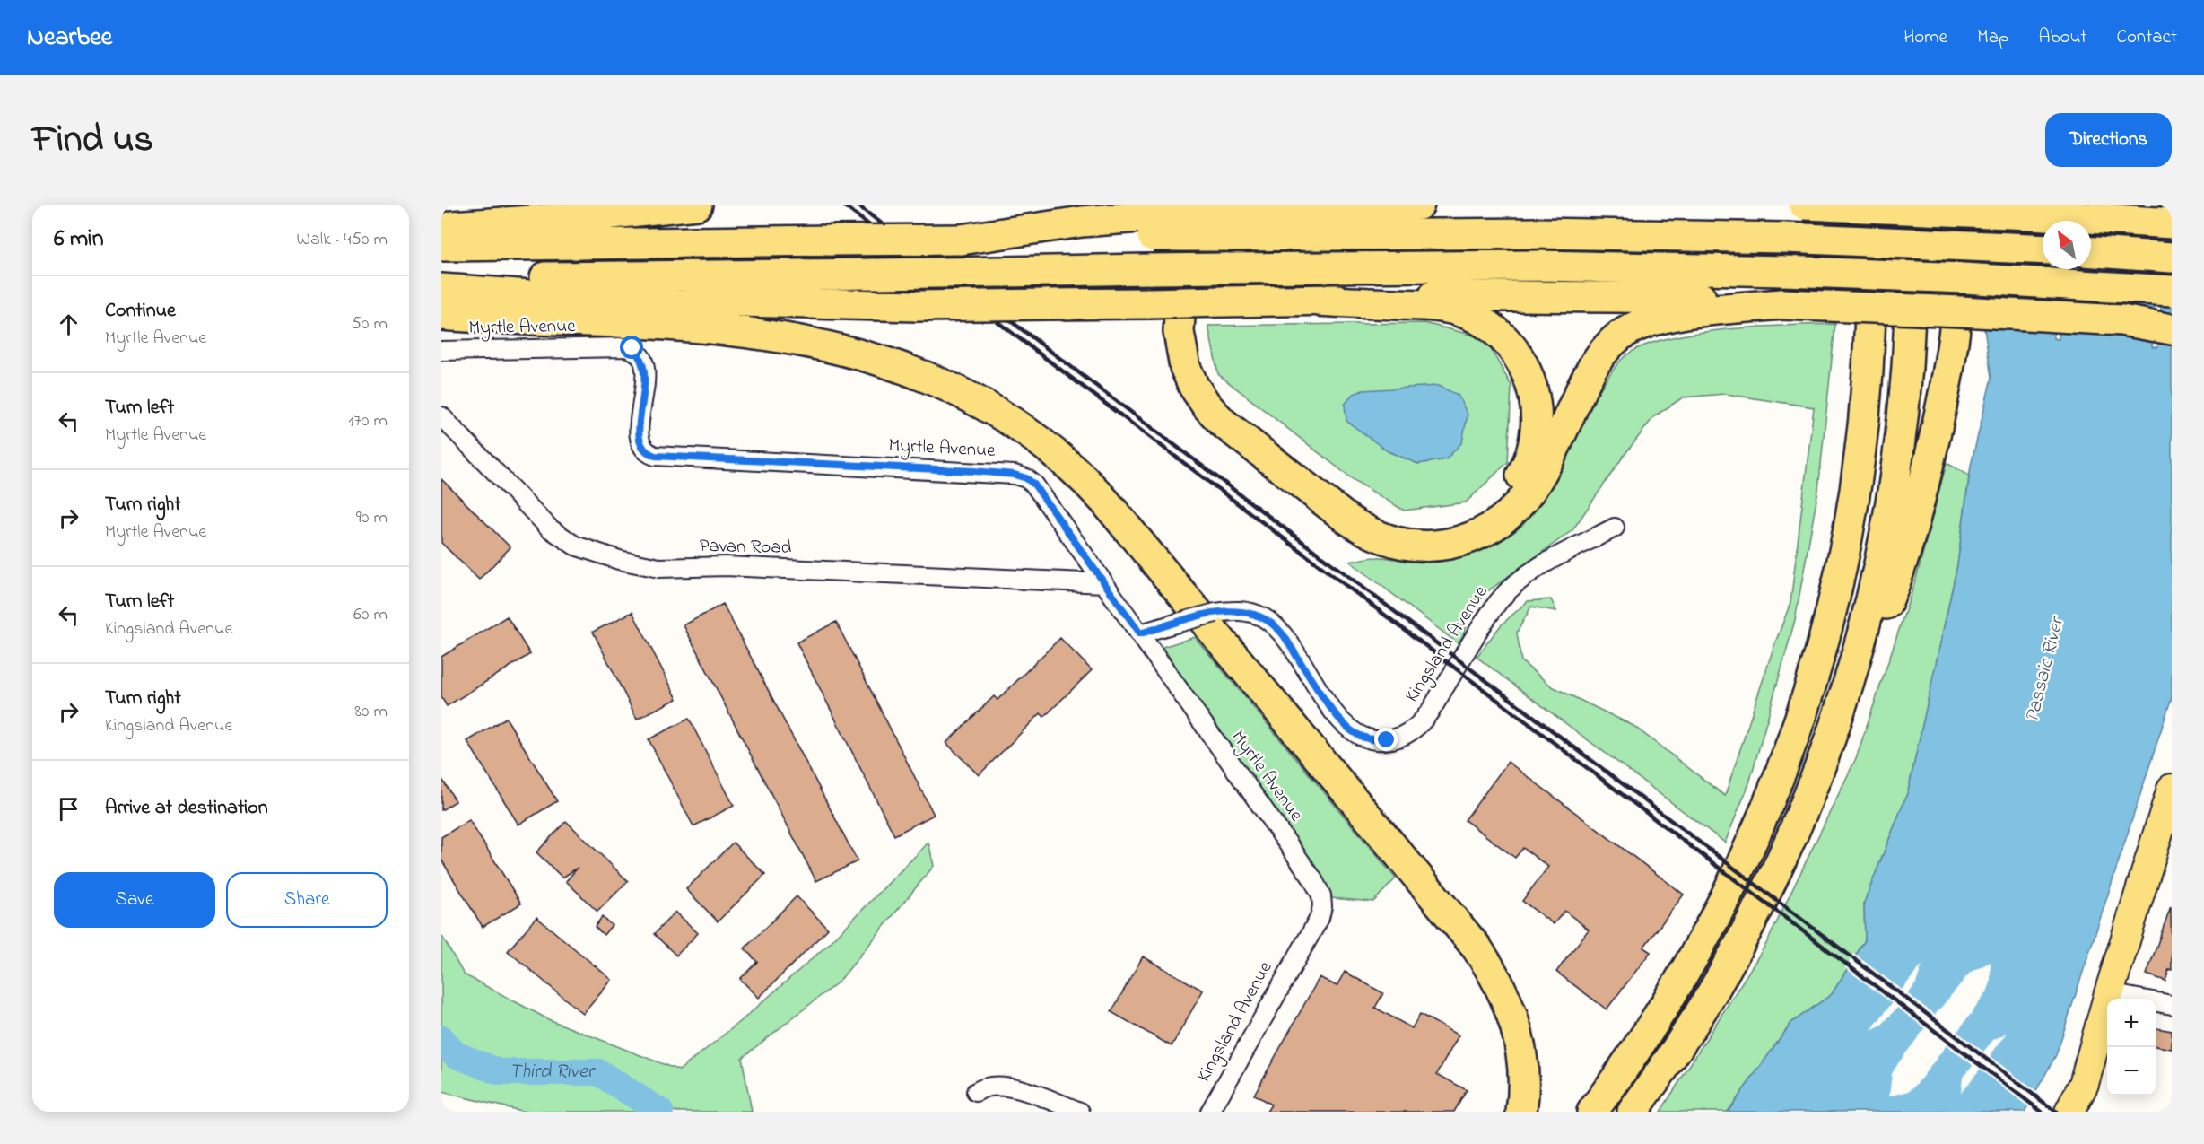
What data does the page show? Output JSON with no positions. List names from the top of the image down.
{
  "streets": {
    "street": ["Myrtle Avenue", "Pavan Road", "Kingsland Avenue"]
  },
  "crossings": [
    ["Myrtle Avenue", "Pavan Road"],
    ["Myrtle Avenue", "Kingsland Avenue"]
  ],
  "water": ["Passaic River", "Third River"],
  "north": "top left",
  "page": {
    "header": "Nearbee",
    "nav": [
      "Home",
      "Map",
      "About",
      "Contact"
    ],
    "title": "Find us",
    "buttons": [
      "Directions",
      ["Save", "Share"]
    ],
    "heading": ["6 min", "Walk · 450 m"],
    "list": [
      ["Continue", "Myrtle Avenue", "50 m"],
      ["Turn left", "Myrtle Avenue", "170 m"],
      ["Turn right", "Myrtle Avenue", "90 m"],
      ["Turn left", "Kingsland Avenue", "60 m"],
      ["Turn right", "Kingsland Avenue", "80 m"],
      "Arrive at destination"
    ],
    "map_buttons": ["+", "−"]
  }
}
